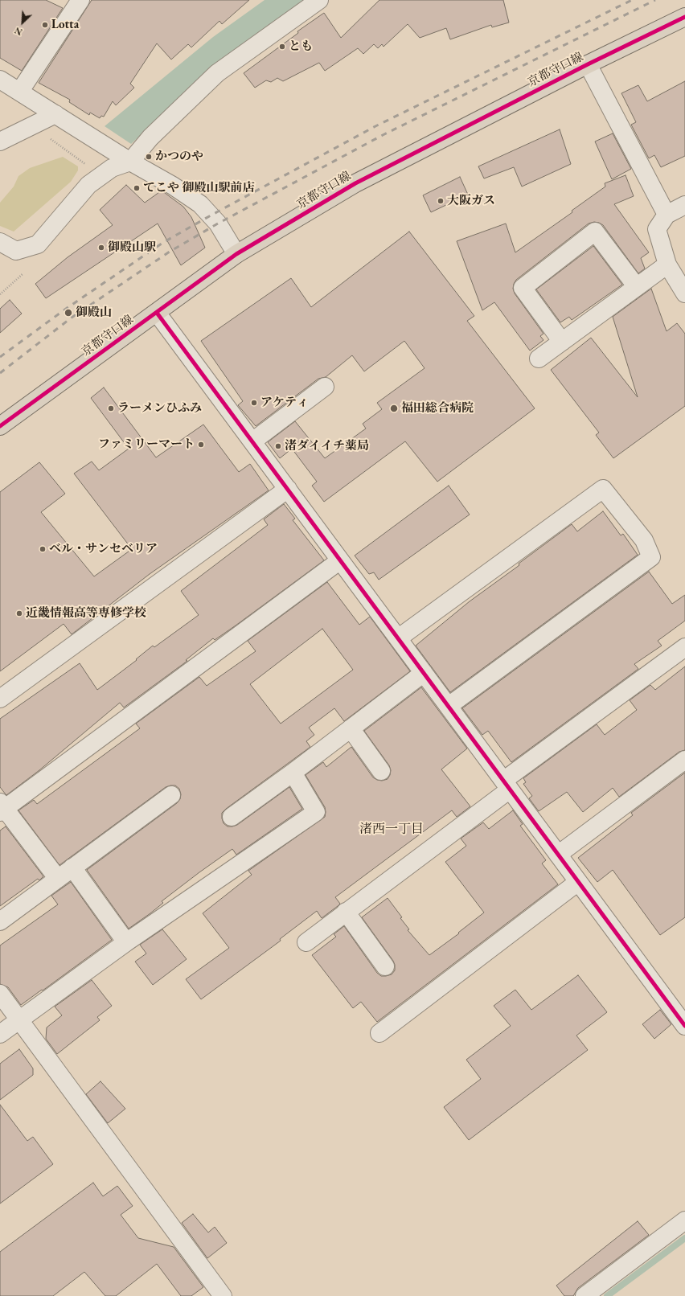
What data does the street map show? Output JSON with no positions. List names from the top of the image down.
{
  "streets": {
    "main road": ["京都守口線"]
  },
  "districts": ["渚西一丁目"],
  "places": [
    "Lotta",
    "とも",
    "かつのや",
    "てこや 御殿山駅前店",
    "大阪ガス",
    "御殿山駅",
    "御殿山",
    "アケティ",
    "ラーメンひふみ",
    "福田総合病院",
    "ファミリーマート",
    "渚ダイイチ薬局",
    "ベル・サンセベリア",
    "近畿情報高等専修学校"
  ],
  "north": "bottom left"
}
